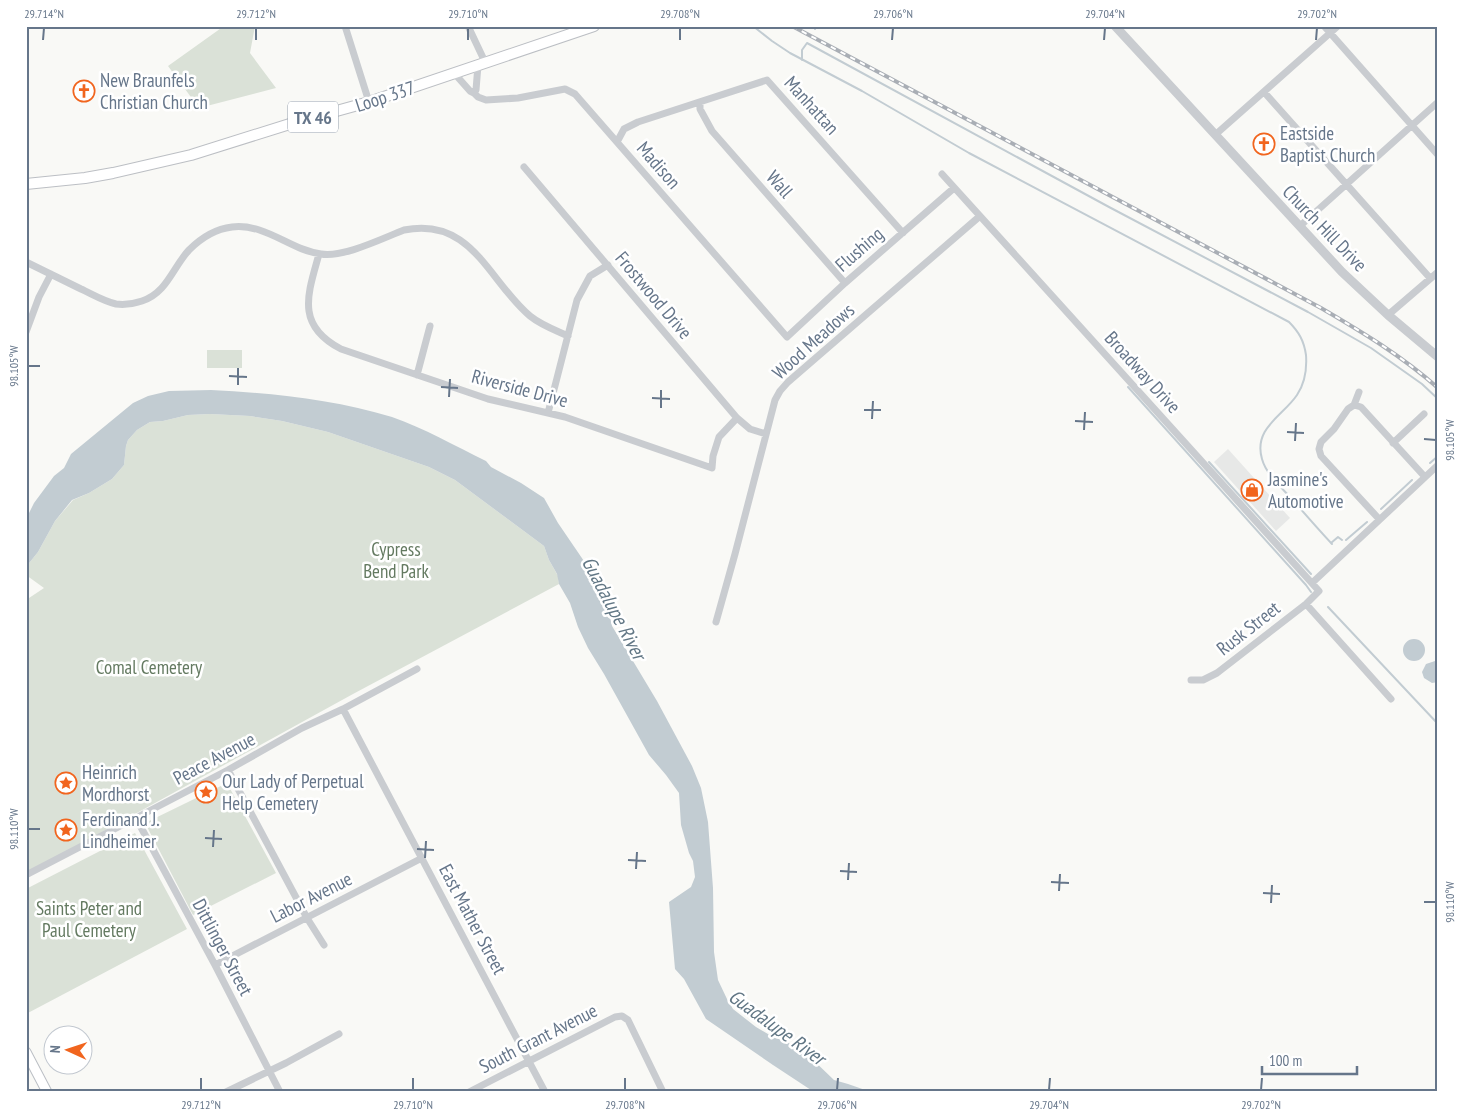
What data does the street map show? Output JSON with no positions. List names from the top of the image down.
{
  "streets": {
    "main road": ["Loop 337", "TX 46"],
    "street": [
      "Manhattan",
      "Madison",
      "Wall",
      "Church Hill Drive",
      "Flushing",
      "Frostwood Drive",
      "Wood Meadows",
      "Broadway Drive",
      "Riverside Drive",
      "Rusk Street",
      "Peace Avenue",
      "Labor Avenue",
      "East Mather Street",
      "Dittlinger Street",
      "South Grant Avenue"
    ]
  },
  "crossings": [
    ["Loop 337", "Madison"],
    ["Manhattan", "Madison"],
    ["Manhattan", "Wall"],
    ["Manhattan", "Flushing"],
    ["Madison", "Flushing"],
    ["Wall", "Flushing"],
    ["Flushing", "Broadway Drive"],
    ["Frostwood Drive", "Wood Meadows"],
    ["Frostwood Drive", "Riverside Drive"],
    ["Wood Meadows", "Broadway Drive"],
    ["Broadway Drive", "Rusk Street"],
    ["Peace Avenue", "East Mather Street"],
    ["Peace Avenue", "Dittlinger Street"],
    ["Labor Avenue", "East Mather Street"],
    ["Labor Avenue", "Dittlinger Street"],
    ["East Mather Street", "South Grant Avenue"]
  ],
  "water": ["Guadalupe River"],
  "parks": ["Cypress Bend Park", "Comal Cemetery", "Saints Peter and Paul Cemetery"],
  "places": {
    "church": ["New Braunfels Christian Church", "Eastside Baptist Church"],
    "shop": ["Jasmine's Automotive"],
    "place": ["Heinrich Mordhorst", "Our Lady of Perpetual Help Cemetery", "Ferdinand J. Lindheimer"]
  },
  "scale_bar": "100 m",
  "north": "left",
  "coordinates": [
    "29.714°N",
    "29.712°N",
    "29.710°N",
    "29.708°N",
    "29.706°N",
    "29.704°N",
    "29.702°N",
    "98.105°W",
    "98.110°W"
  ]
}
